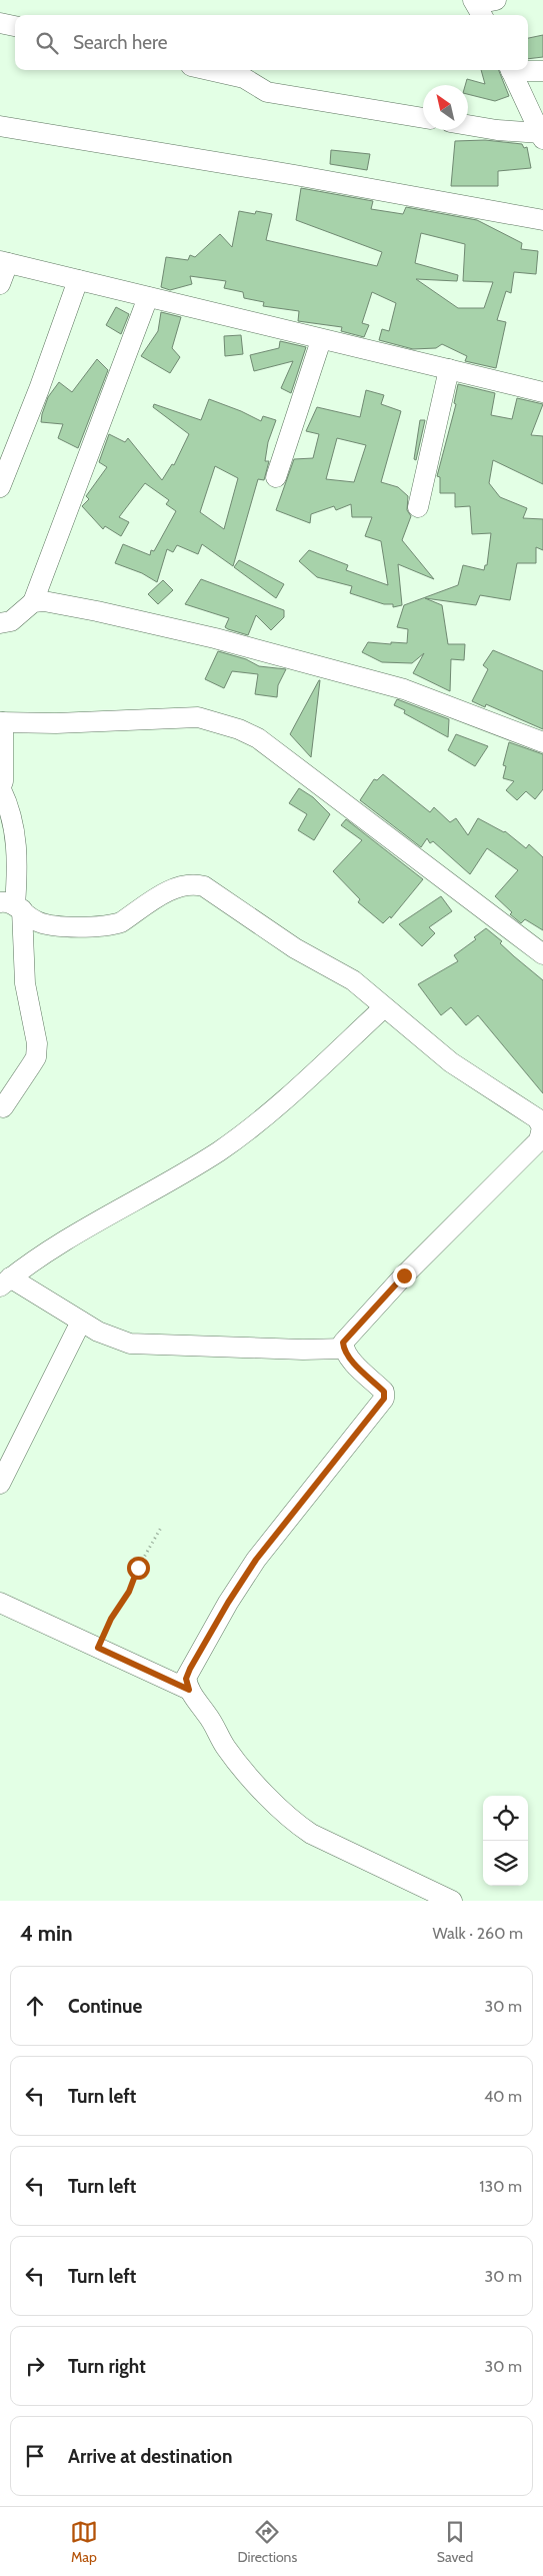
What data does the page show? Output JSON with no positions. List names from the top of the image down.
{
  "north": "top left",
  "page": {
    "search": "Search here",
    "heading": ["4 min", "Walk · 260 m"],
    "list": [
      ["Continue", "30 m"],
      ["Turn left", "40 m"],
      ["Turn left", "130 m"],
      ["Turn left", "30 m"],
      ["Turn right", "30 m"],
      "Arrive at destination"
    ],
    "nav": ["Map", "Directions", "Saved"]
  }
}
